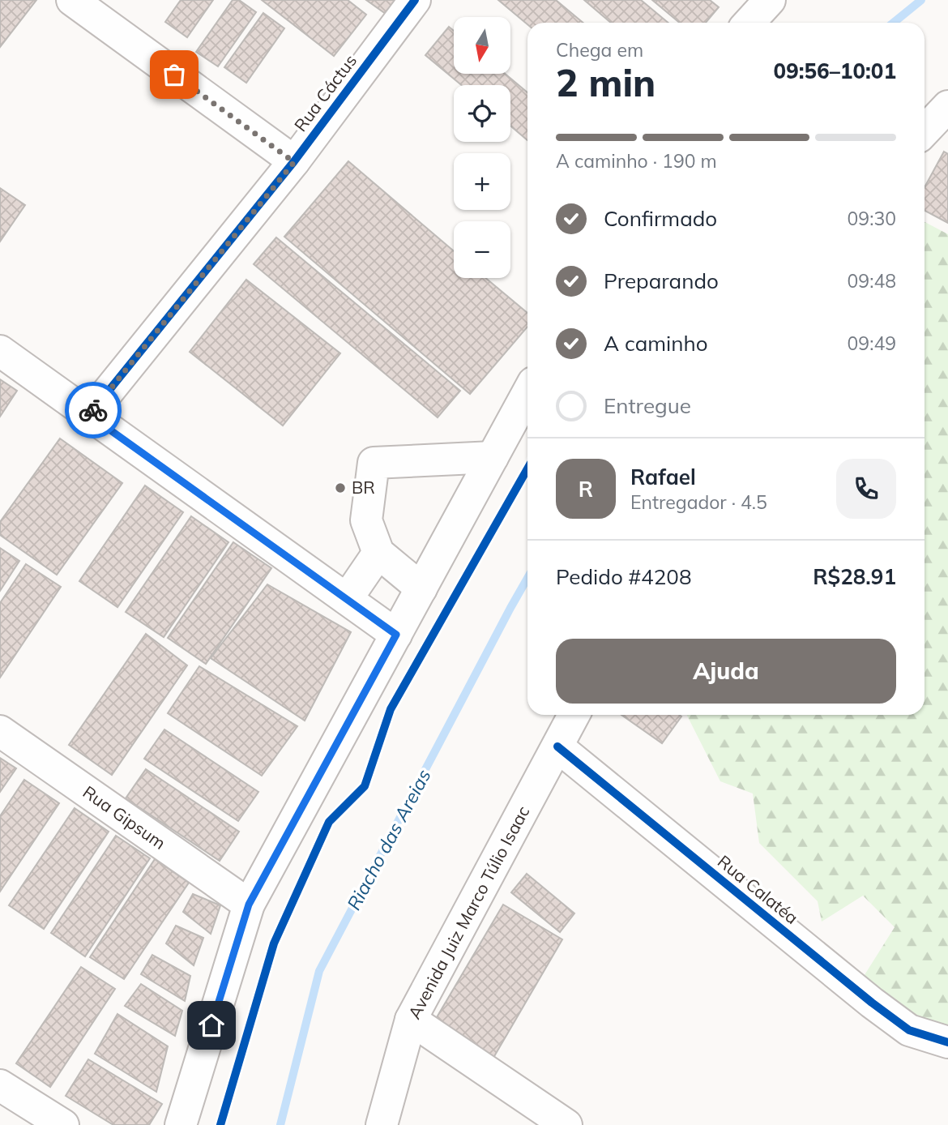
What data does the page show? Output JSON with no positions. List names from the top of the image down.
{
  "streets": {
    "street": [
      "Rua Cáctus",
      "Rua Gipsum",
      "Rua Calatéa",
      "Avenida Juiz Marco Túlio Isaac"
    ]
  },
  "crossings": [
    ["Rua Calatéa", "Avenida Juiz Marco Túlio Isaac"]
  ],
  "water": ["Riacho das Areias"],
  "places": ["BR"],
  "north": "bottom",
  "page": {
    "map_buttons": ["+", "−"],
    "heading": ["2 min", "Chega em", "09:56–10:01"],
    "panel": [
      "Rafael",
      "Entregador · 4.5",
      "Pedido #4208",
      "R$28.91"
    ],
    "bar": "A caminho · 190 m",
    "list": [
      ["Confirmado", "09:30"],
      ["Preparando", "09:48"],
      ["A caminho", "09:49"],
      "Entregue"
    ],
    "round": "R",
    "buttons": "Ajuda"
  }
}
